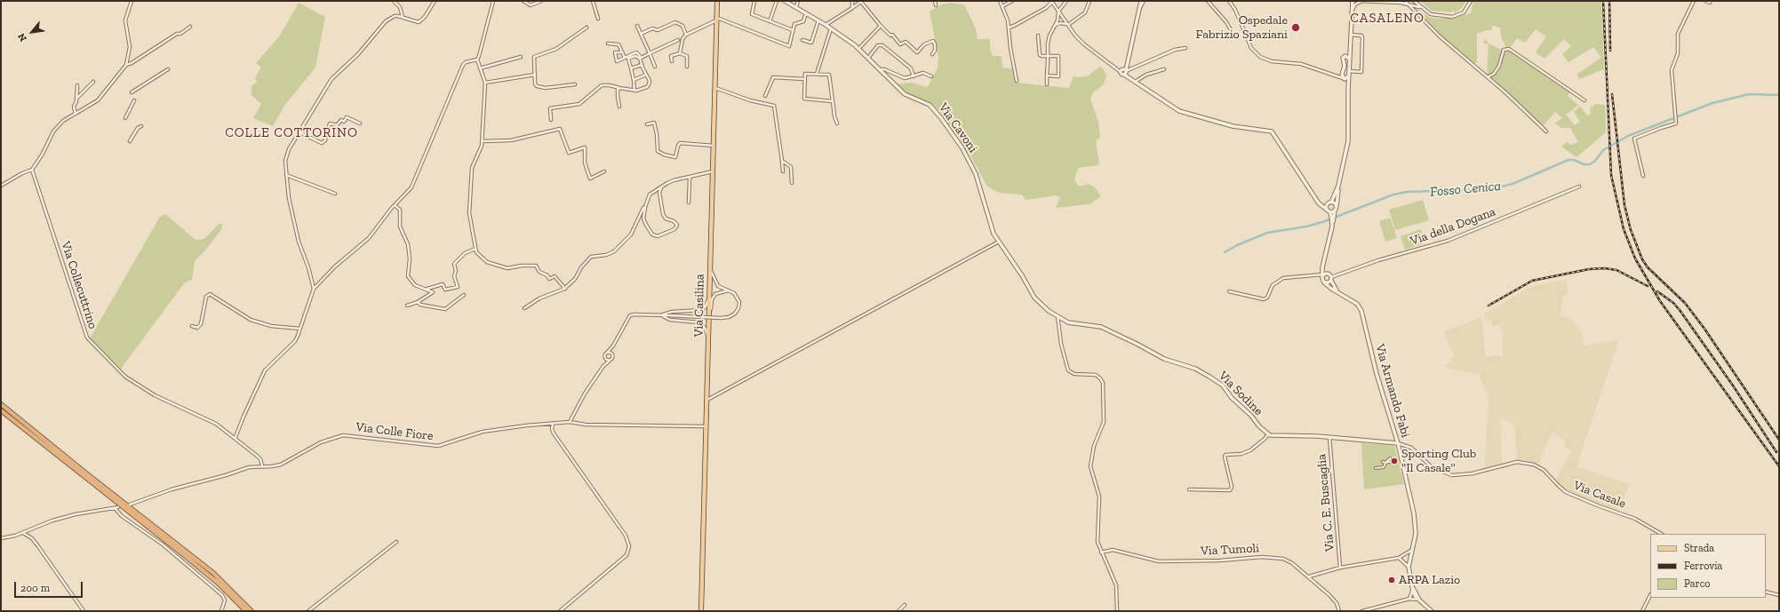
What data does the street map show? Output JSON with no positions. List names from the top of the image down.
{
  "streets": {
    "main road": ["Via Casilina"],
    "street": [
      "Via Cavoni",
      "Via della Dogana",
      "Via Collecuttrino",
      "Via Armando Fabi",
      "Via Sodine",
      "Via Colle Fiore",
      "Via Casale",
      "Via C. E. Buscaglia",
      "Via Tumoli"
    ]
  },
  "crossings": [
    ["Via Cavoni", "Via Sodine"],
    ["Via Collecuttrino", "Via Colle Fiore"],
    ["Via Casilina", "Via Colle Fiore"],
    ["Via Armando Fabi", "Via Casale"]
  ],
  "districts": ["CASALENO", "COLLE COTTORINO"],
  "water": ["Fosso Cenica"],
  "places": ["Ospedale Fabrizio Spaziani", "Sporting Club \"Il Casale\"", "ARPA Lazio"],
  "legend": ["Strada", "Ferrovia", "Parco"],
  "scale_bar": "200 m",
  "north": "bottom left"
}
